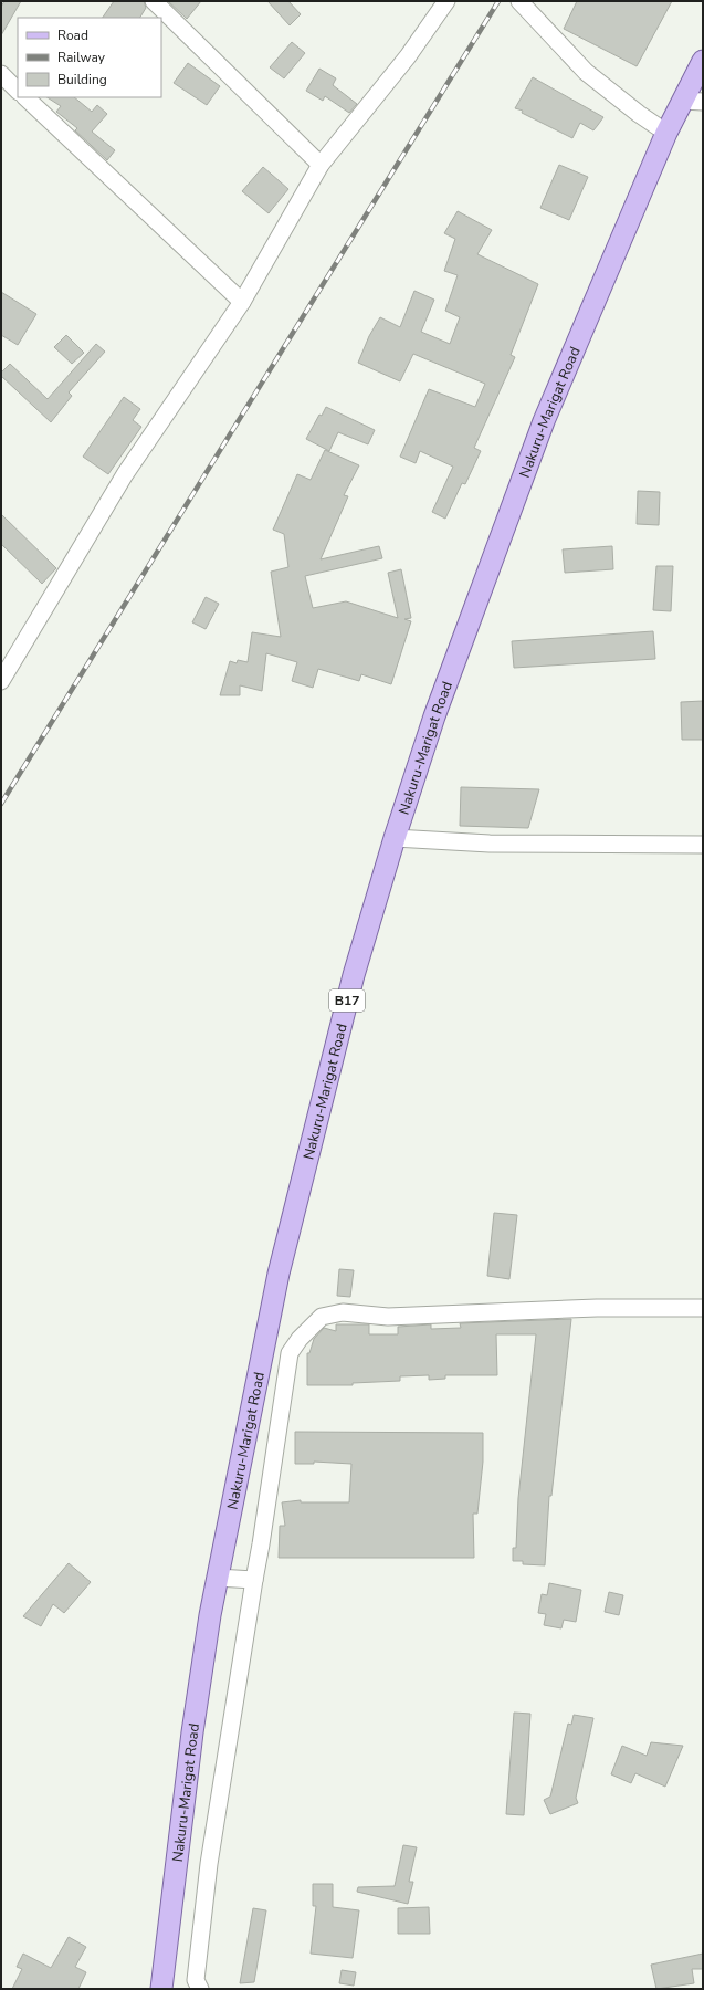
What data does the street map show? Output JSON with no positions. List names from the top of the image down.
{
  "streets": {
    "main road": ["Nakuru-Marigat Road", "B17"]
  },
  "legend": ["Road", "Railway", "Building"]
}
